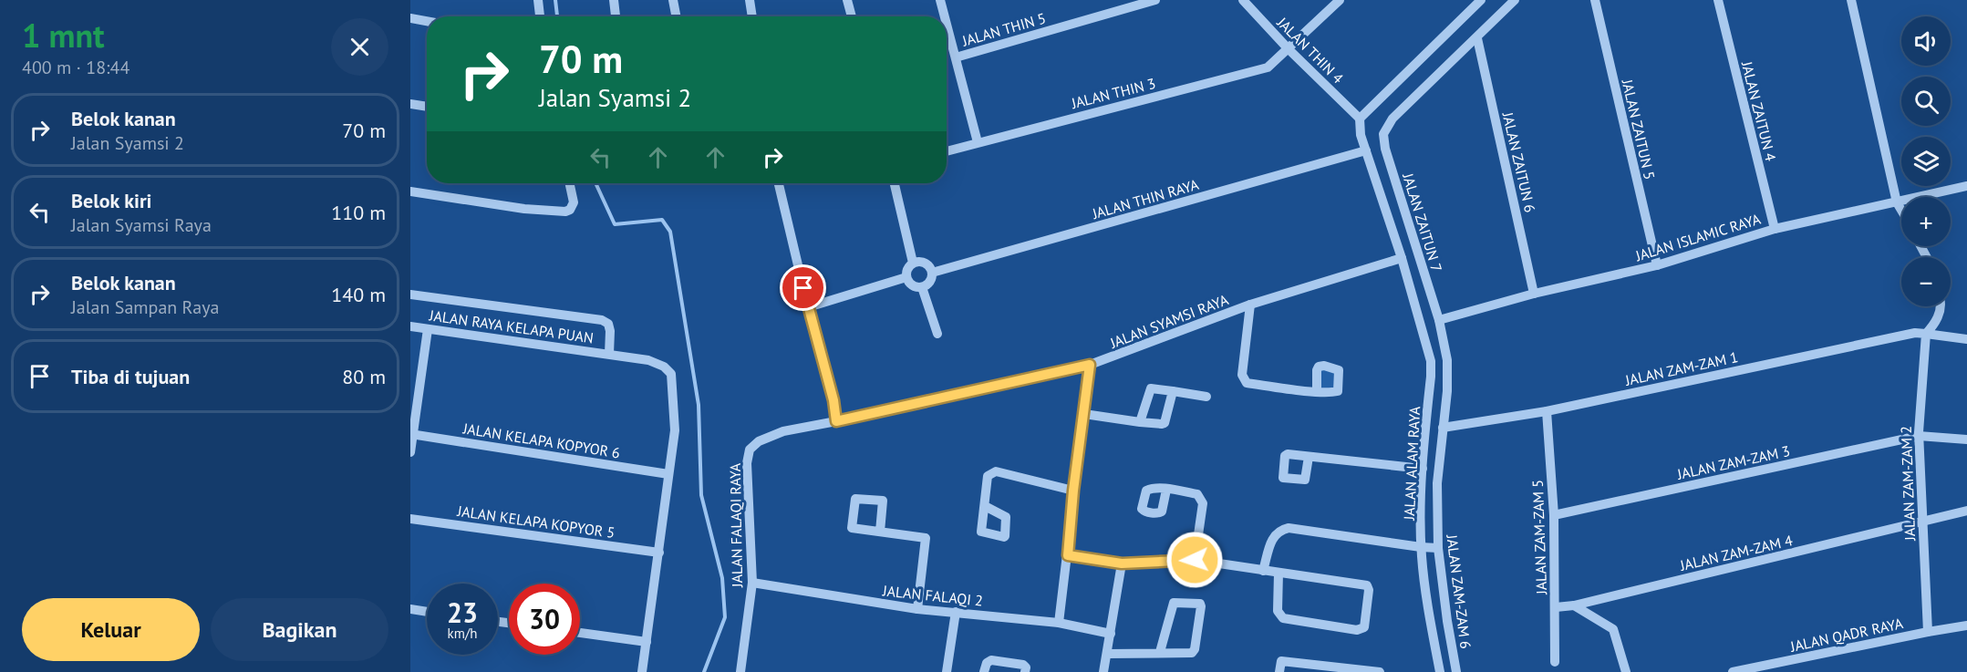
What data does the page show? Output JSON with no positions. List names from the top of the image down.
{
  "streets": {
    "street": [
      "JALAN THIN 5",
      "JALAN THIN 4",
      "JALAN THIN 3",
      "JALAN ZAITUN 4",
      "JALAN ZAITUN 5",
      "JALAN ZAITUN 6",
      "JALAN THIN RAYA",
      "JALAN ZAITUN 7",
      "JALAN ISLAMIC RAYA",
      "JALAN SYAMSI RAYA",
      "JALAN RAYA KELAPA PUAN",
      "JALAN ZAM-ZAM 1",
      "JALAN KELAPA KOPYOR 6",
      "JALAN ZAM-ZAM 3",
      "JALAN ALAM RAYA",
      "JALAN ZAM-ZAM 2",
      "JALAN KELAPA KOPYOR 5",
      "JALAN FALAQI RAYA",
      "JALAN ZAM-ZAM 5",
      "JALAN ZAM-ZAM 4",
      "JALAN ZAM-ZAM 6",
      "JALAN FALAQI 2",
      "JALAN QADR RAYA"
    ]
  },
  "crossings": [
    ["JALAN THIN 4", "JALAN THIN 3"],
    ["JALAN THIN 4", "JALAN ALAM RAYA"],
    ["JALAN ZAITUN 4", "JALAN ISLAMIC RAYA"],
    ["JALAN ZAITUN 5", "JALAN ISLAMIC RAYA"],
    ["JALAN ZAITUN 6", "JALAN ZAITUN 7"],
    ["JALAN ZAITUN 6", "JALAN ISLAMIC RAYA"],
    ["JALAN THIN RAYA", "JALAN ALAM RAYA"],
    ["JALAN ZAITUN 7", "JALAN ISLAMIC RAYA"],
    ["JALAN ZAITUN 7", "JALAN ZAM-ZAM 6"],
    ["JALAN ISLAMIC RAYA", "JALAN ZAM-ZAM 6"],
    ["JALAN SYAMSI RAYA", "JALAN ALAM RAYA"],
    ["JALAN SYAMSI RAYA", "JALAN FALAQI RAYA"],
    ["JALAN RAYA KELAPA PUAN", "JALAN KELAPA KOPYOR 6"],
    ["JALAN ZAM-ZAM 1", "JALAN ZAM-ZAM 2"],
    ["JALAN ZAM-ZAM 1", "JALAN ZAM-ZAM 5"],
    ["JALAN ZAM-ZAM 1", "JALAN ZAM-ZAM 6"],
    ["JALAN ZAM-ZAM 3", "JALAN ZAM-ZAM 2"],
    ["JALAN ZAM-ZAM 3", "JALAN ZAM-ZAM 5"],
    ["JALAN ZAM-ZAM 2", "JALAN ZAM-ZAM 4"],
    ["JALAN ZAM-ZAM 2", "JALAN QADR RAYA"],
    ["JALAN FALAQI RAYA", "JALAN FALAQI 2"],
    ["JALAN ZAM-ZAM 5", "JALAN ZAM-ZAM 4"]
  ],
  "page": {
    "heading": ["1 mnt", "400 m · 18:44"],
    "map_buttons": ["+", "−"],
    "turn": ["70 m", "Jalan Syamsi 2"],
    "list": [
      {
        "name": "Belok kanan",
        "note": "Jalan Syamsi 2",
        "value": "70 m"
      },
      {
        "name": "Belok kiri",
        "note": "Jalan Syamsi Raya",
        "value": "110 m"
      },
      {
        "name": "Belok kanan",
        "note": "Jalan Sampan Raya",
        "value": "140 m"
      },
      {
        "name": "Tiba di tujuan",
        "value": "80 m"
      }
    ],
    "speed": "23 km/h",
    "limit": "30",
    "buttons": ["Keluar", "Bagikan"]
  }
}
